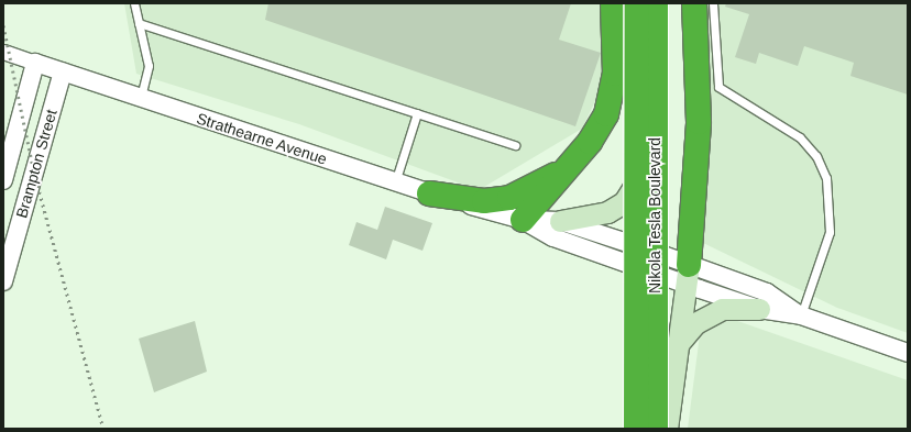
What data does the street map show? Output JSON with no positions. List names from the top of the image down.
{
  "streets": {
    "highway": ["Nikola Tesla Boulevard"],
    "street": ["Strathearne Avenue", "Brampton Street"]
  },
  "crossings": [
    ["Strathearne Avenue", "Brampton Street"]
  ]
}
